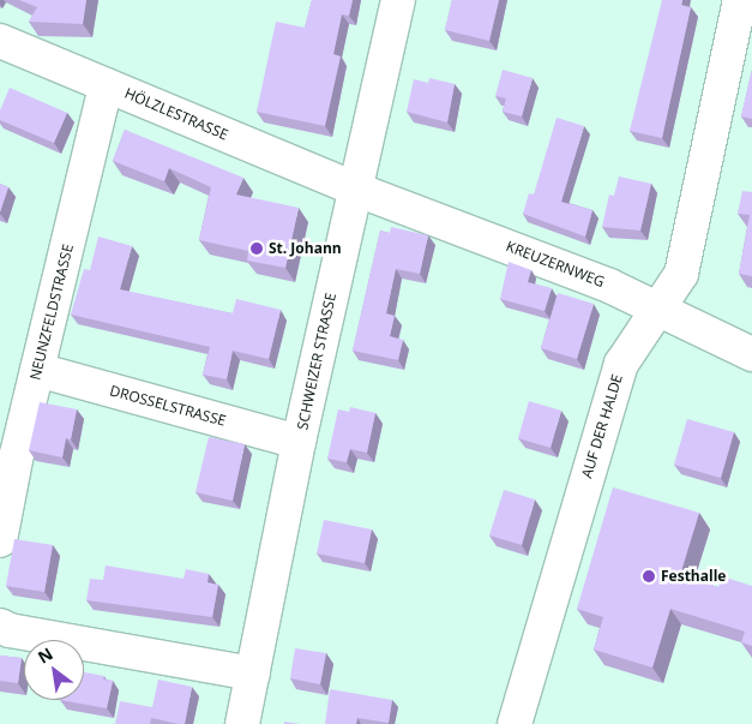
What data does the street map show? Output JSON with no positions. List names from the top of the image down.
{
  "streets": {
    "street": [
      "HÖLZLESTRASSE",
      "KREUZERNWEG",
      "NEUNZFELDSTRASSE",
      "SCHWEIZER STRASSE",
      "DROSSELSTRASSE",
      "AUF DER HALDE"
    ]
  },
  "crossings": [
    ["HÖLZLESTRASSE", "KREUZERNWEG"],
    ["HÖLZLESTRASSE", "NEUNZFELDSTRASSE"],
    ["HÖLZLESTRASSE", "SCHWEIZER STRASSE"],
    ["KREUZERNWEG", "SCHWEIZER STRASSE"],
    ["KREUZERNWEG", "AUF DER HALDE"],
    ["NEUNZFELDSTRASSE", "DROSSELSTRASSE"],
    ["SCHWEIZER STRASSE", "DROSSELSTRASSE"]
  ],
  "places": ["St. Johann", "Festhalle"],
  "north": "top left"
}
